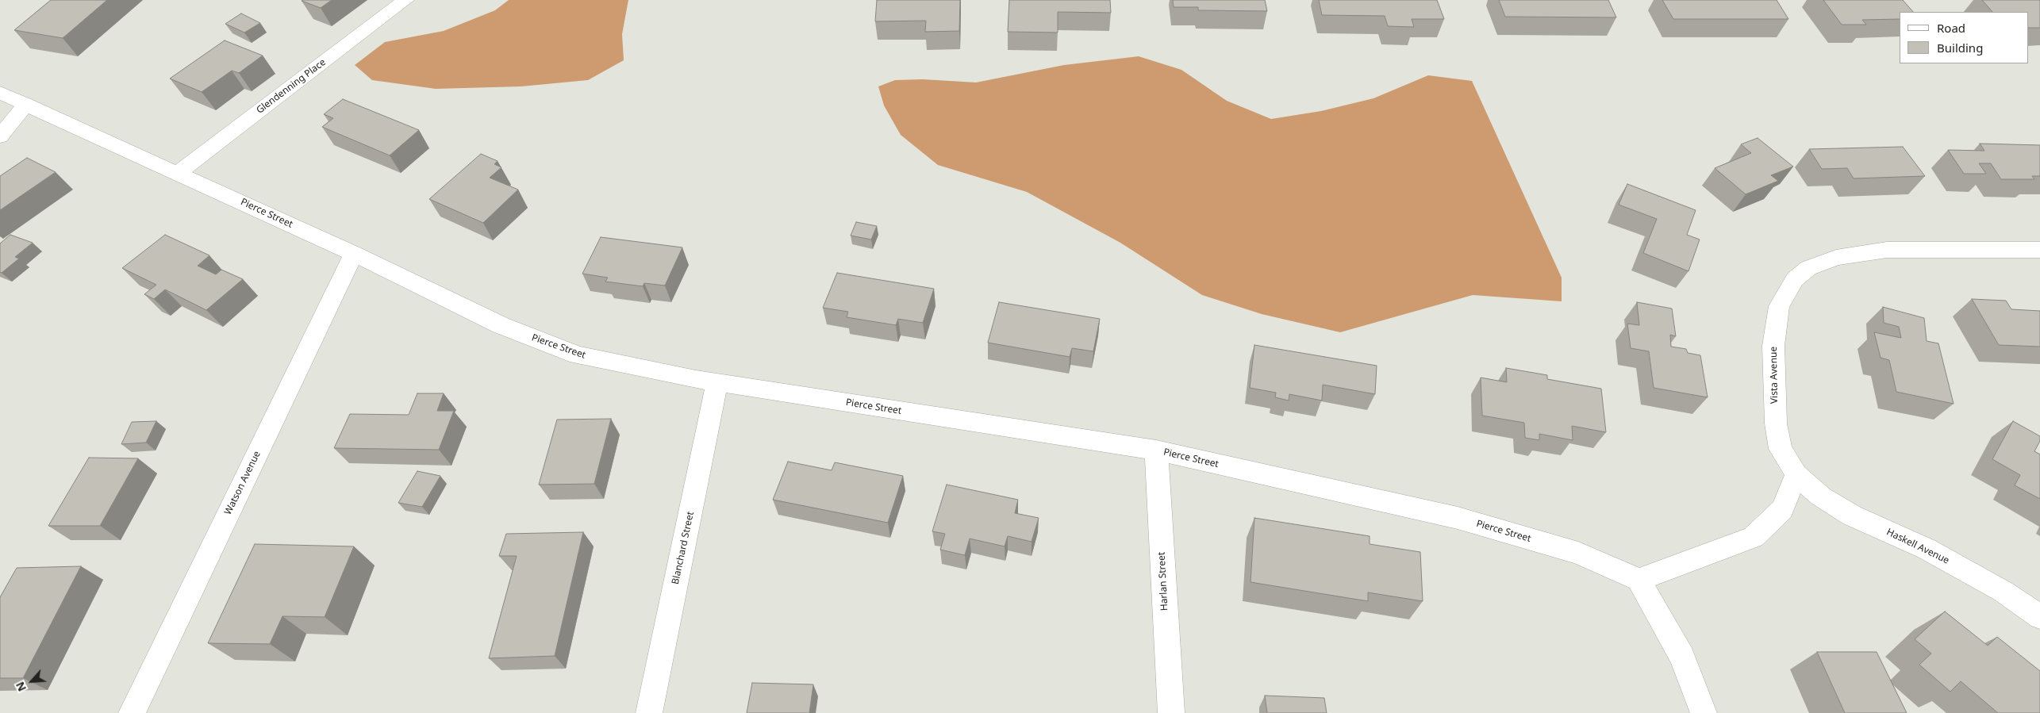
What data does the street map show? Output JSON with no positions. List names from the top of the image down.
{
  "streets": {
    "street": [
      "Glendenning Place",
      "Pierce Street",
      "Vista Avenue",
      "Watson Avenue",
      "Haskell Avenue",
      "Blanchard Street",
      "Harlan Street"
    ]
  },
  "crossings": [
    ["Glendenning Place", "Pierce Street"],
    ["Pierce Street", "Watson Avenue"],
    ["Pierce Street", "Blanchard Street"],
    ["Pierce Street", "Harlan Street"],
    ["Vista Avenue", "Haskell Avenue"]
  ],
  "legend": ["Road", "Building"],
  "north": "bottom left"
}
